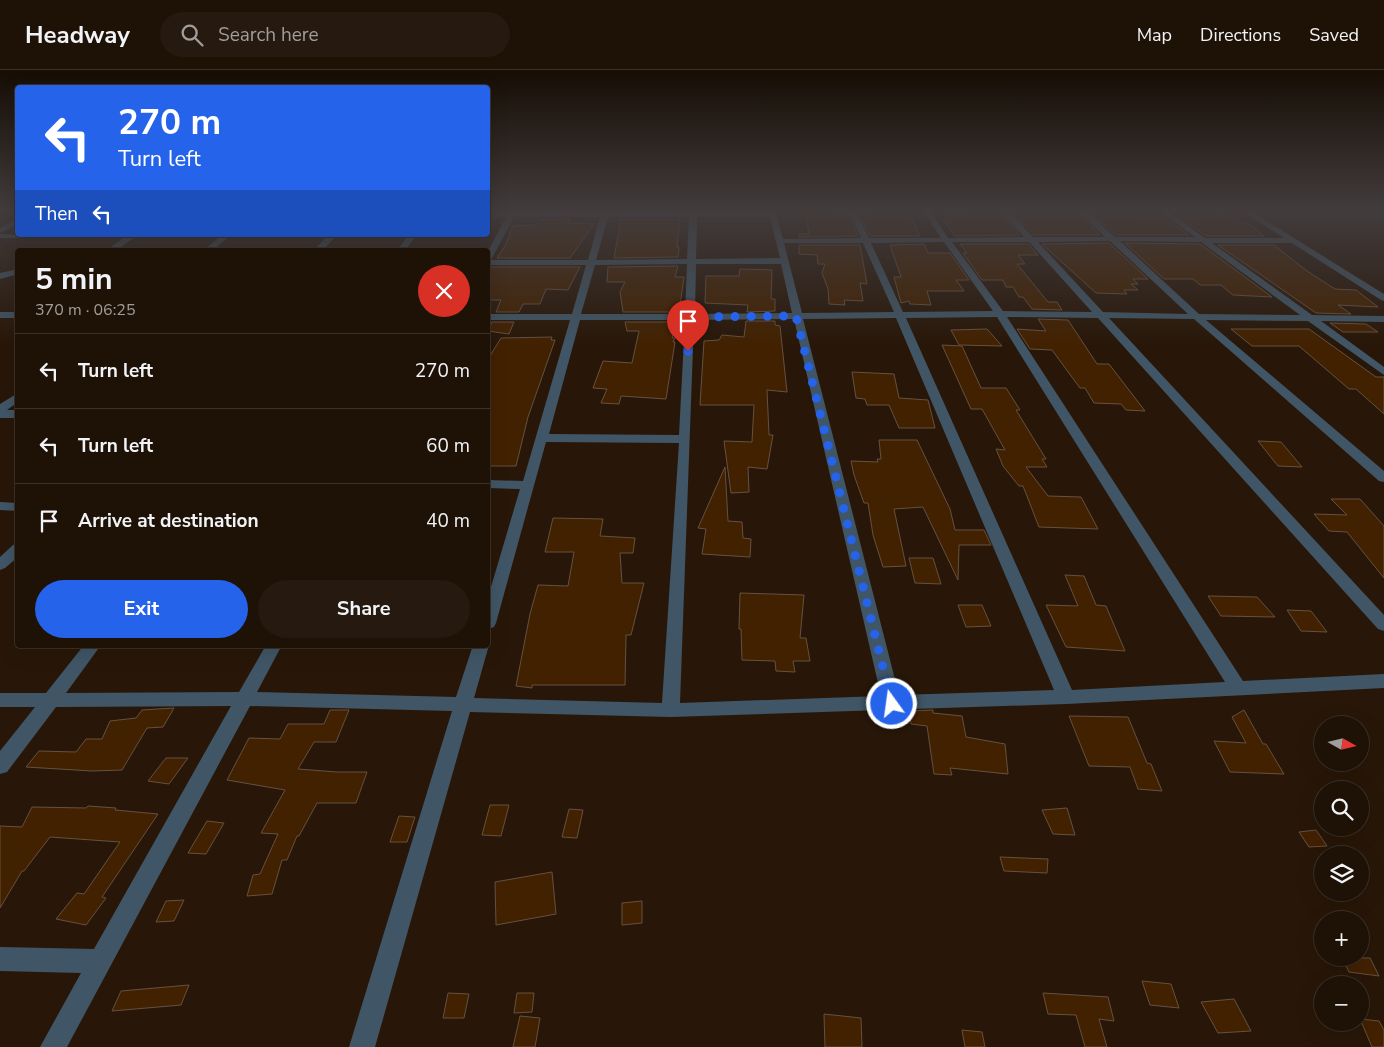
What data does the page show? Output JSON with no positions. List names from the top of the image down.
{
  "north": "right",
  "page": {
    "header": "Headway",
    "search": "Search here",
    "nav": ["Map", "Directions", "Saved"],
    "turn": ["270 m", "Turn left"],
    "then": "Then",
    "heading": ["5 min", "370 m · 06:25"],
    "list": [
      {
        "name": "Turn left",
        "value": "270 m"
      },
      {
        "name": "Turn left",
        "value": "60 m"
      },
      {
        "name": "Arrive at destination",
        "value": "40 m"
      }
    ],
    "buttons": ["Exit", "Share"],
    "map_buttons": ["+", "−"]
  }
}
